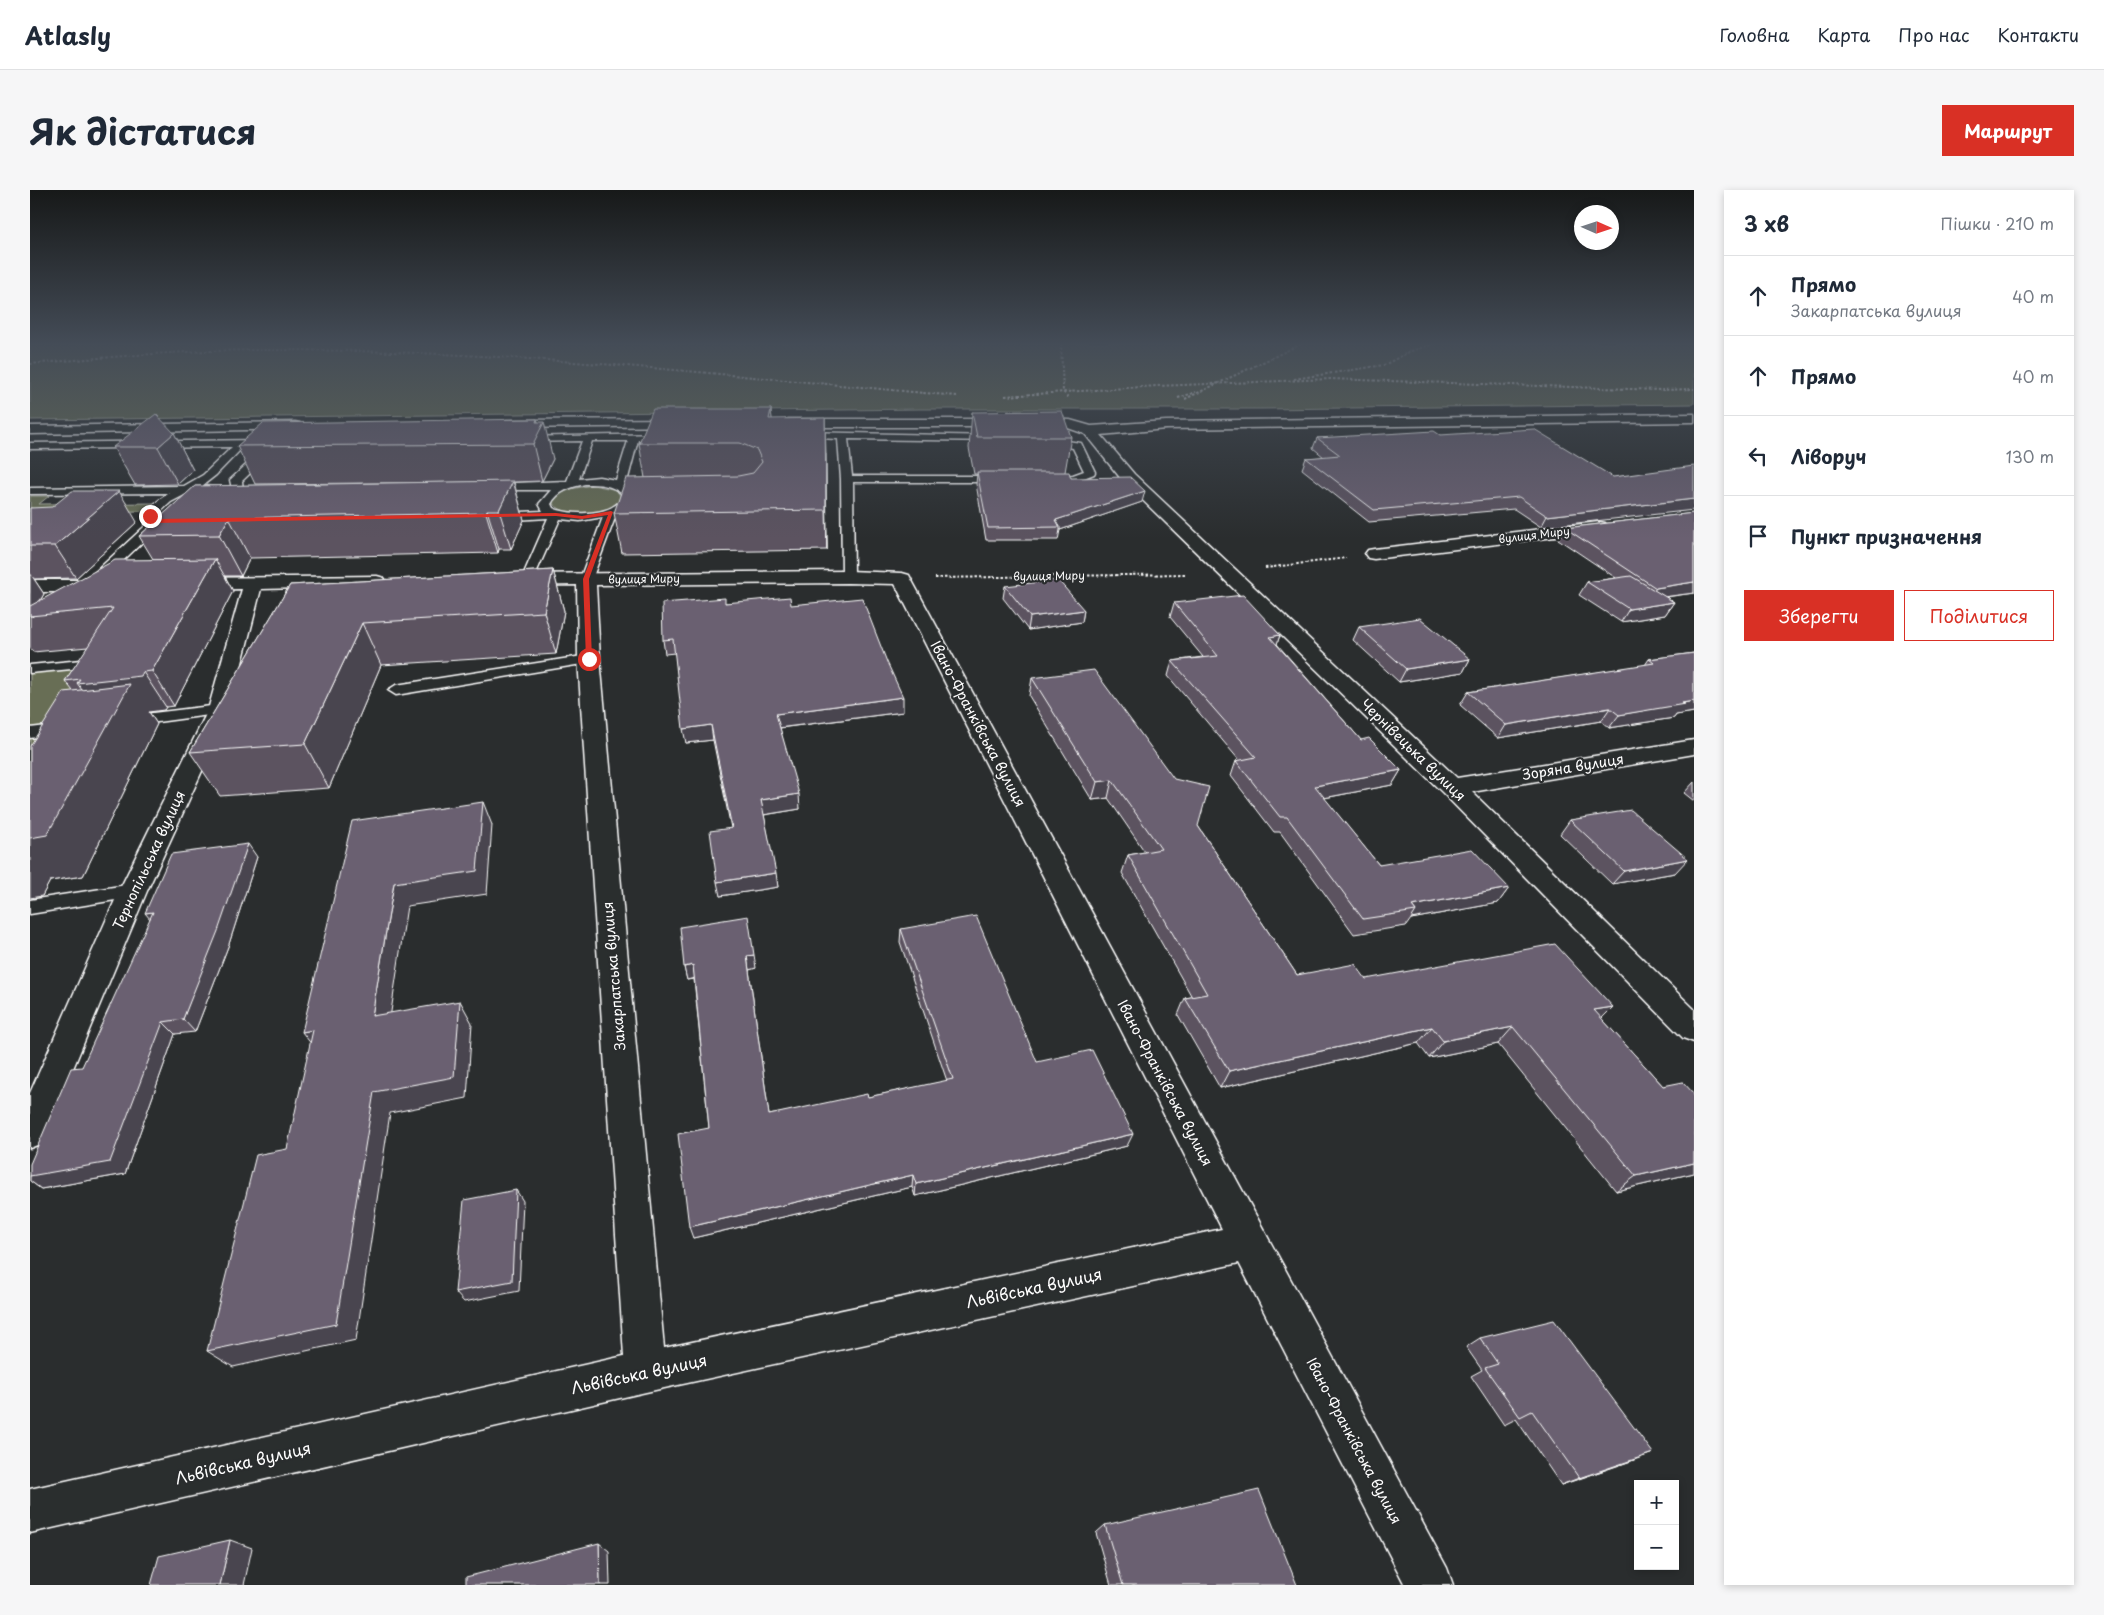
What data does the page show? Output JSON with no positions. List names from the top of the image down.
{
  "streets": {
    "street": [
      "вулиця Миру",
      "Івано-Франківська вулиця",
      "Чернівецька вулиця",
      "Зоряна вулиця",
      "Тернопільська вулиця",
      "Закарпатська вулиця",
      "Львівська вулиця"
    ]
  },
  "crossings": [
    ["вулиця Миру", "Івано-Франківська вулиця"],
    ["вулиця Миру", "Чернівецька вулиця"],
    ["вулиця Миру", "Закарпатська вулиця"],
    ["Івано-Франківська вулиця", "Львівська вулиця"],
    ["Чернівецька вулиця", "Зоряна вулиця"],
    ["Закарпатська вулиця", "Львівська вулиця"]
  ],
  "north": "right",
  "page": {
    "header": "Atlasly",
    "nav": [
      "Головна",
      "Карта",
      "Про нас",
      "Контакти"
    ],
    "title": "Як дістатися",
    "buttons": [
      "Маршрут",
      ["Зберегти", "Поділитися"]
    ],
    "heading": ["3 хв", "Пішки · 210 m"],
    "list": [
      ["Прямо", "Закарпатська вулиця", "40 m"],
      ["Прямо", "40 m"],
      ["Ліворуч", "130 m"],
      "Пункт призначення"
    ],
    "map_buttons": ["+", "−"]
  }
}
